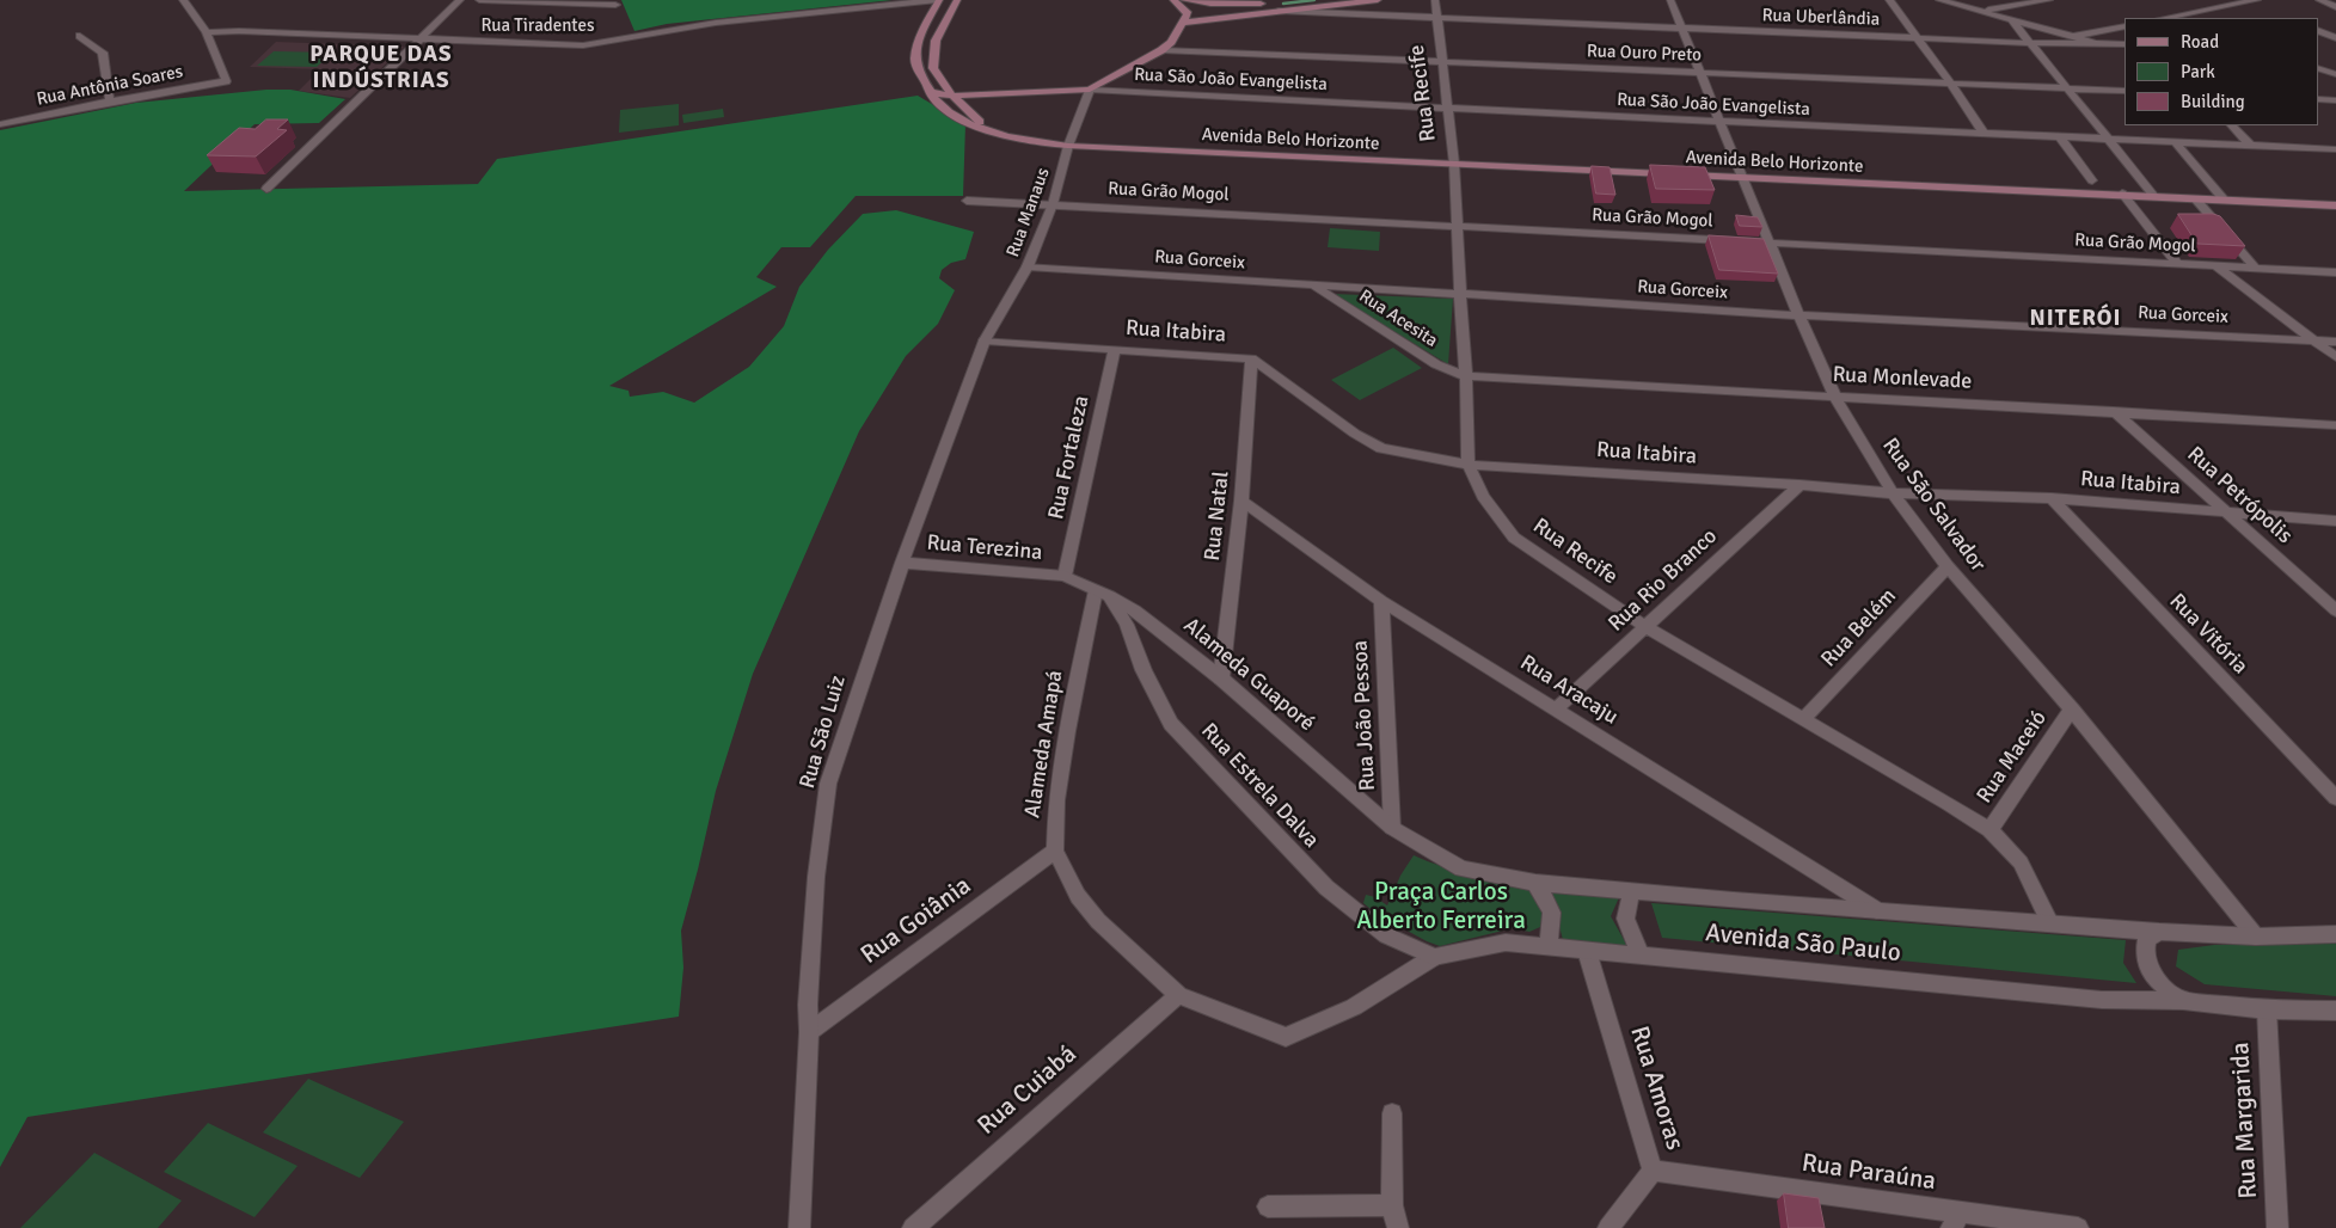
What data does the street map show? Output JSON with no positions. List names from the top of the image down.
{
  "streets": {
    "main road": ["Avenida Belo Horizonte"],
    "street": [
      "Rua Uberlândia",
      "Rua Tiradentes",
      "Rua Ouro Preto",
      "Rua São João Evangelista",
      "Rua Antônia Soares",
      "Rua Recife",
      "Rua Grão Mogol",
      "Rua Manaus",
      "Rua Gorceix",
      "Rua Acesita",
      "Rua Itabira",
      "Rua Monlevade",
      "Rua Fortaleza",
      "Rua Petrópolis",
      "Rua São Salvador",
      "Rua Natal",
      "Rua Terezina",
      "Rua Rio Branco",
      "Rua Belém",
      "Rua Vitória",
      "Alameda Guaporé",
      "Rua Aracaju",
      "Rua João Pessoa",
      "Rua São Luiz",
      "Alameda Amapá",
      "Rua Maceió",
      "Rua Estrela Dalva",
      "Rua Goiânia",
      "Avenida São Paulo",
      "Rua Amoras",
      "Rua Cuiabá",
      "Rua Margarida",
      "Rua Paraúna"
    ]
  },
  "crossings": [
    ["Rua Uberlândia", "Rua Recife"],
    ["Rua Uberlândia", "Rua São Salvador"],
    ["Rua Tiradentes", "Rua Antônia Soares"],
    ["Rua Tiradentes", "Avenida Belo Horizonte"],
    ["Rua Ouro Preto", "Rua Recife"],
    ["Rua Ouro Preto", "Rua São Salvador"],
    ["Rua São João Evangelista", "Rua Recife"],
    ["Rua São João Evangelista", "Rua Manaus"],
    ["Rua São João Evangelista", "Rua São Salvador"],
    ["Rua Recife", "Avenida Belo Horizonte"],
    ["Rua Recife", "Rua Grão Mogol"],
    ["Rua Recife", "Rua Gorceix"],
    ["Rua Recife", "Rua Acesita"],
    ["Rua Recife", "Rua Itabira"],
    ["Rua Recife", "Rua Monlevade"],
    ["Rua Recife", "Rua Rio Branco"],
    ["Rua Recife", "Rua Belém"],
    ["Rua Recife", "Rua Maceió"],
    ["Rua Recife", "Avenida São Paulo"],
    ["Avenida Belo Horizonte", "Rua Manaus"],
    ["Avenida Belo Horizonte", "Rua São Salvador"],
    ["Rua Grão Mogol", "Rua Manaus"],
    ["Rua Grão Mogol", "Rua São Salvador"],
    ["Rua Manaus", "Rua Gorceix"],
    ["Rua Manaus", "Rua Itabira"],
    ["Rua Manaus", "Rua São Luiz"],
    ["Rua Gorceix", "Rua Acesita"],
    ["Rua Gorceix", "Rua São Salvador"],
    ["Rua Acesita", "Rua Monlevade"],
    ["Rua Itabira", "Rua Fortaleza"],
    ["Rua Itabira", "Rua Petrópolis"],
    ["Rua Itabira", "Rua São Salvador"],
    ["Rua Itabira", "Rua Natal"],
    ["Rua Itabira", "Rua Rio Branco"],
    ["Rua Itabira", "Rua Vitória"],
    ["Rua Itabira", "Rua São Luiz"],
    ["Rua Monlevade", "Rua Petrópolis"],
    ["Rua Monlevade", "Rua São Salvador"],
    ["Rua Fortaleza", "Rua Terezina"],
    ["Rua Fortaleza", "Alameda Guaporé"],
    ["Rua São Salvador", "Rua Belém"],
    ["Rua São Salvador", "Rua Maceió"],
    ["Rua São Salvador", "Avenida São Paulo"],
    ["Rua Natal", "Alameda Guaporé"],
    ["Rua Natal", "Rua Aracaju"],
    ["Rua Terezina", "Alameda Guaporé"],
    ["Rua Terezina", "Rua São Luiz"],
    ["Rua Rio Branco", "Rua Aracaju"],
    ["Alameda Guaporé", "Rua João Pessoa"],
    ["Alameda Guaporé", "Alameda Amapá"],
    ["Alameda Guaporé", "Rua Estrela Dalva"],
    ["Alameda Guaporé", "Avenida São Paulo"],
    ["Rua Aracaju", "Rua João Pessoa"],
    ["Rua Aracaju", "Avenida São Paulo"],
    ["Rua João Pessoa", "Avenida São Paulo"],
    ["Rua São Luiz", "Rua Goiânia"],
    ["Alameda Amapá", "Rua Estrela Dalva"],
    ["Alameda Amapá", "Rua Goiânia"],
    ["Rua Estrela Dalva", "Avenida São Paulo"],
    ["Avenida São Paulo", "Rua Amoras"],
    ["Avenida São Paulo", "Rua Cuiabá"],
    ["Avenida São Paulo", "Rua Margarida"],
    ["Rua Amoras", "Rua Paraúna"]
  ],
  "districts": ["PARQUE DAS INDÚSTRIAS", "NITERÓI"],
  "parks": ["Praça Carlos Alberto Ferreira"],
  "legend": ["Road", "Park", "Building"]
}
